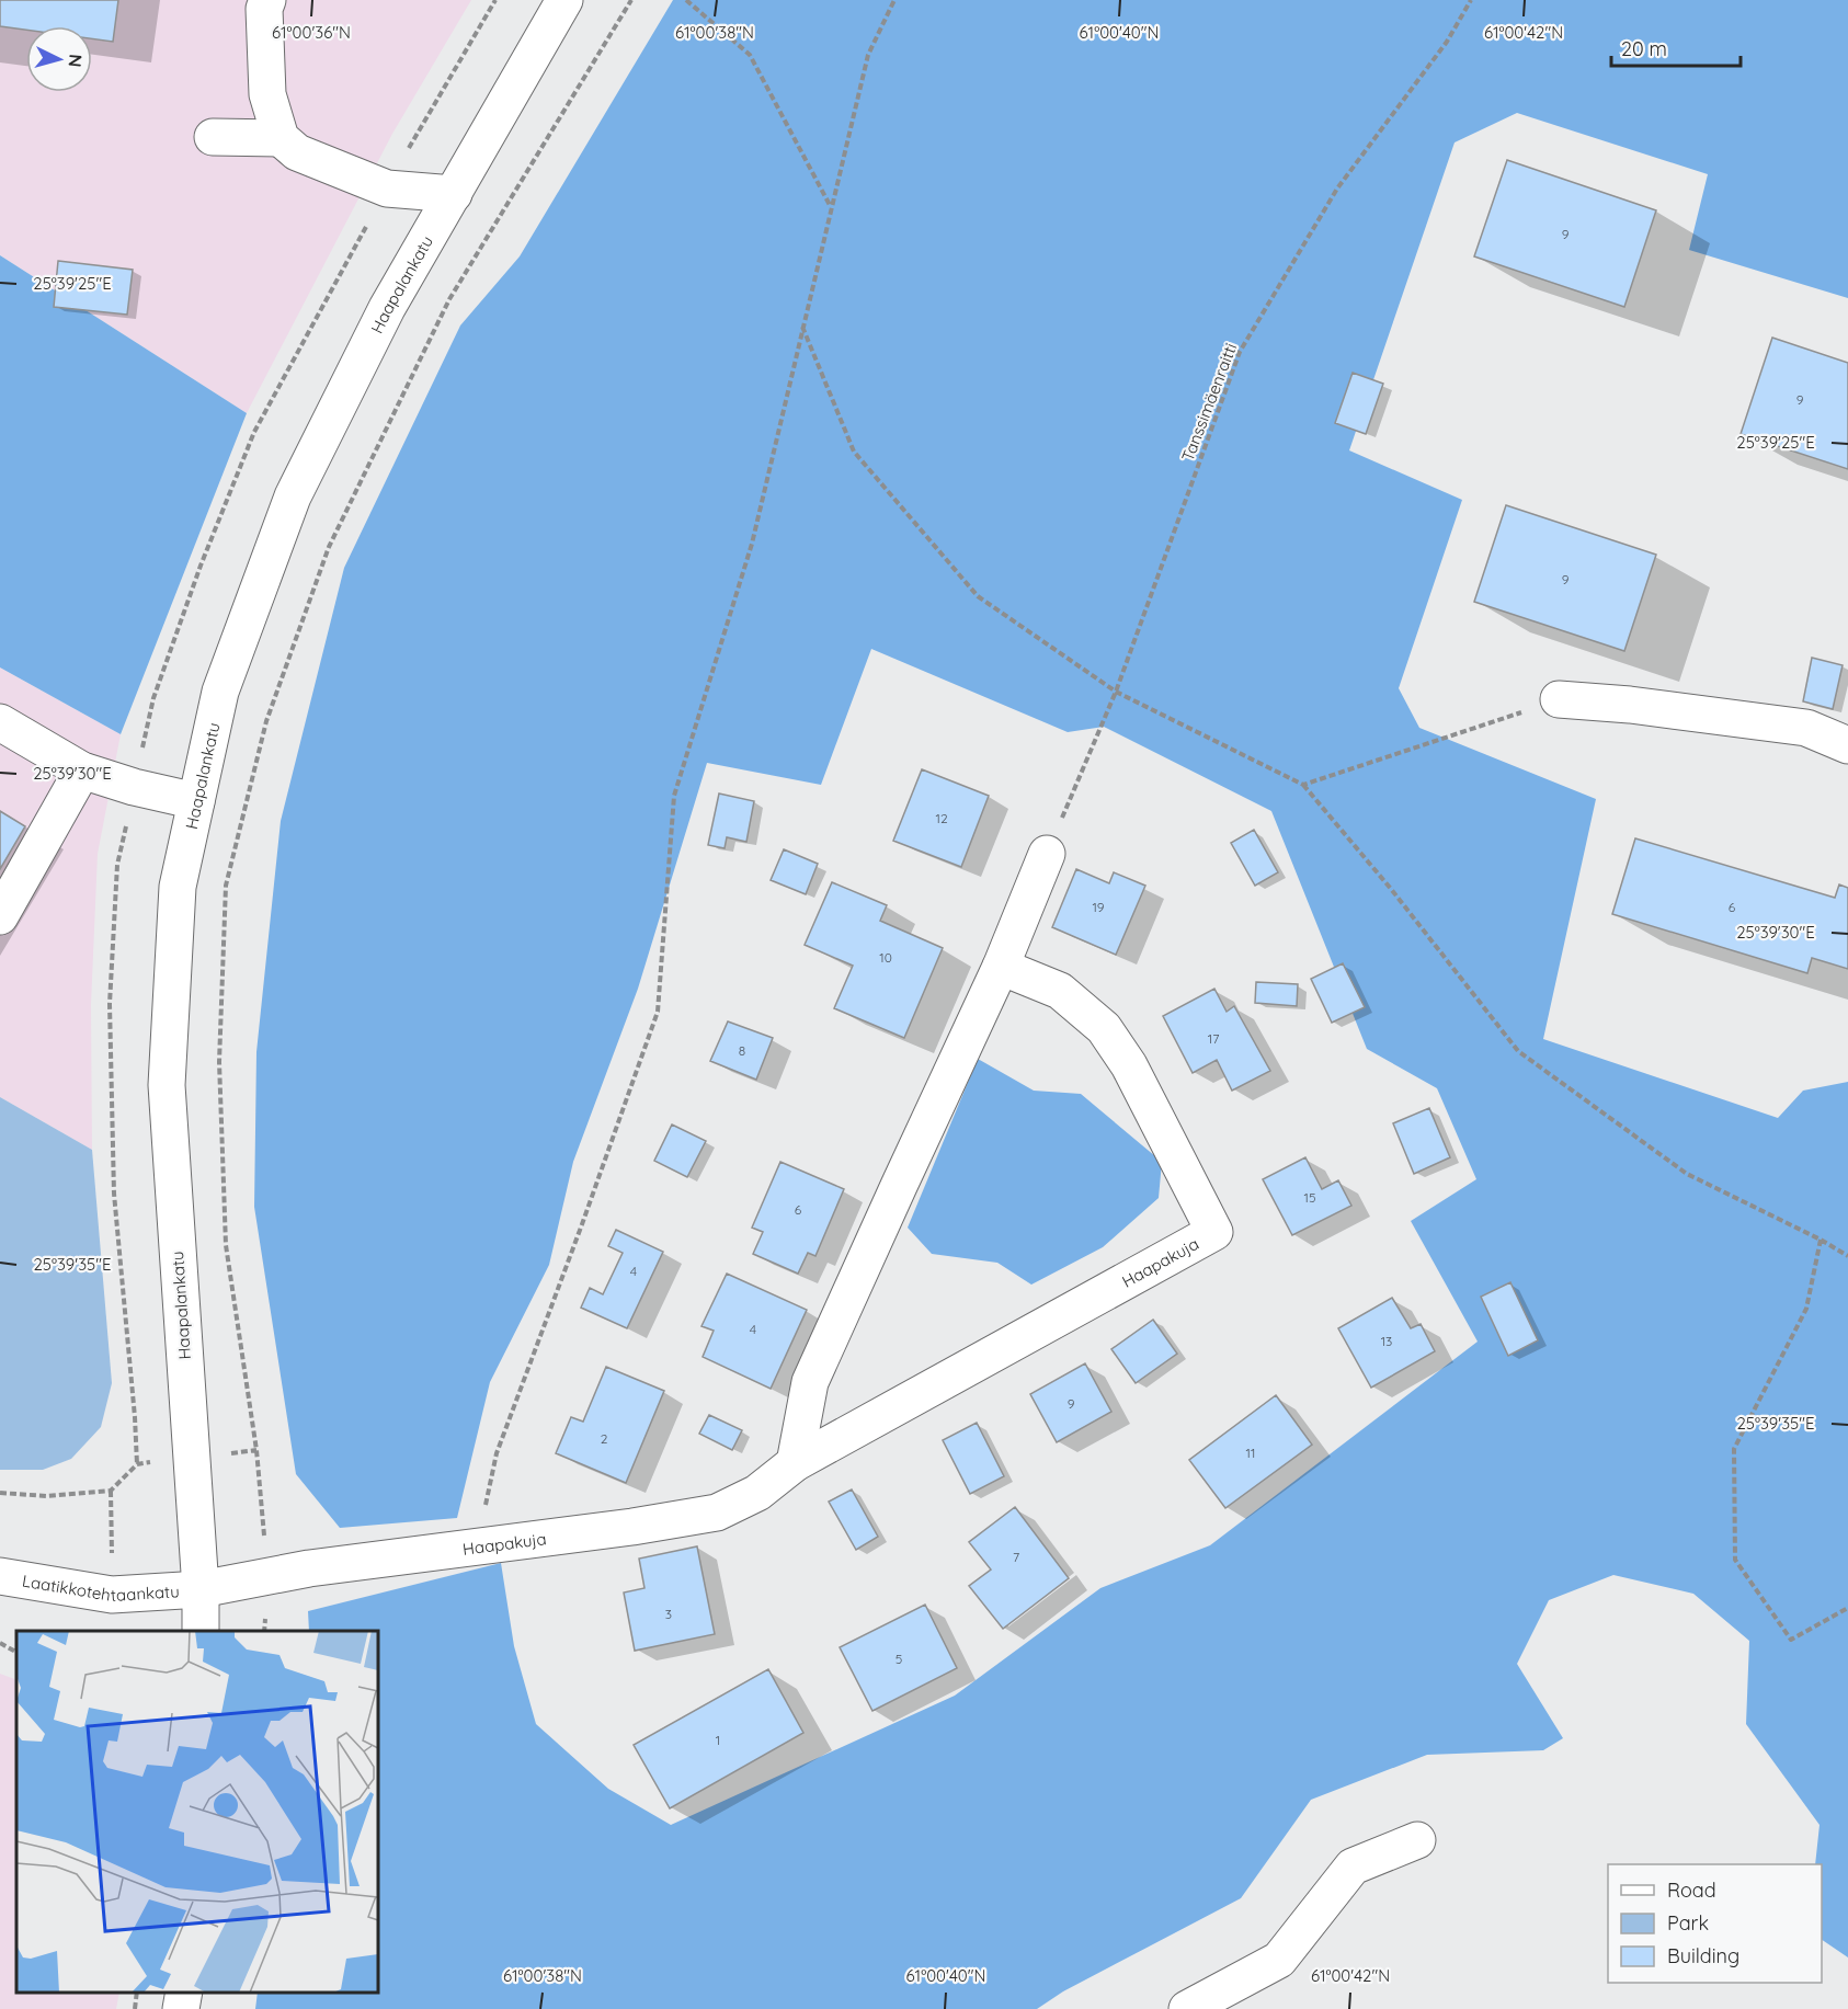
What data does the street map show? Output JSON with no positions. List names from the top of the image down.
{
  "streets": {
    "street": ["Haapalankatu", "Haapakuja", "Laatikkotehtaankatu"],
    "path": ["Tanssimäenraitti"]
  },
  "crossings": [
    ["Haapalankatu", "Haapakuja"],
    ["Haapalankatu", "Laatikkotehtaankatu"],
    ["Haapakuja", "Laatikkotehtaankatu"]
  ],
  "house_numbers": [
    "9",
    "9",
    "9",
    "12",
    "19",
    "6",
    "10",
    "17",
    "8",
    "15",
    "6",
    "4",
    "4",
    "13",
    "9",
    "2",
    "11",
    "7",
    "3",
    "5",
    "1"
  ],
  "legend": ["Road", "Park", "Building"],
  "scale_bar": "20 m",
  "north": "right",
  "coordinates": [
    "61°00'36\"N",
    "61°00'38\"N",
    "61°00'40\"N",
    "61°00'42\"N",
    "25°39'25\"E",
    "25°39'30\"E",
    "25°39'35\"E"
  ]
}
